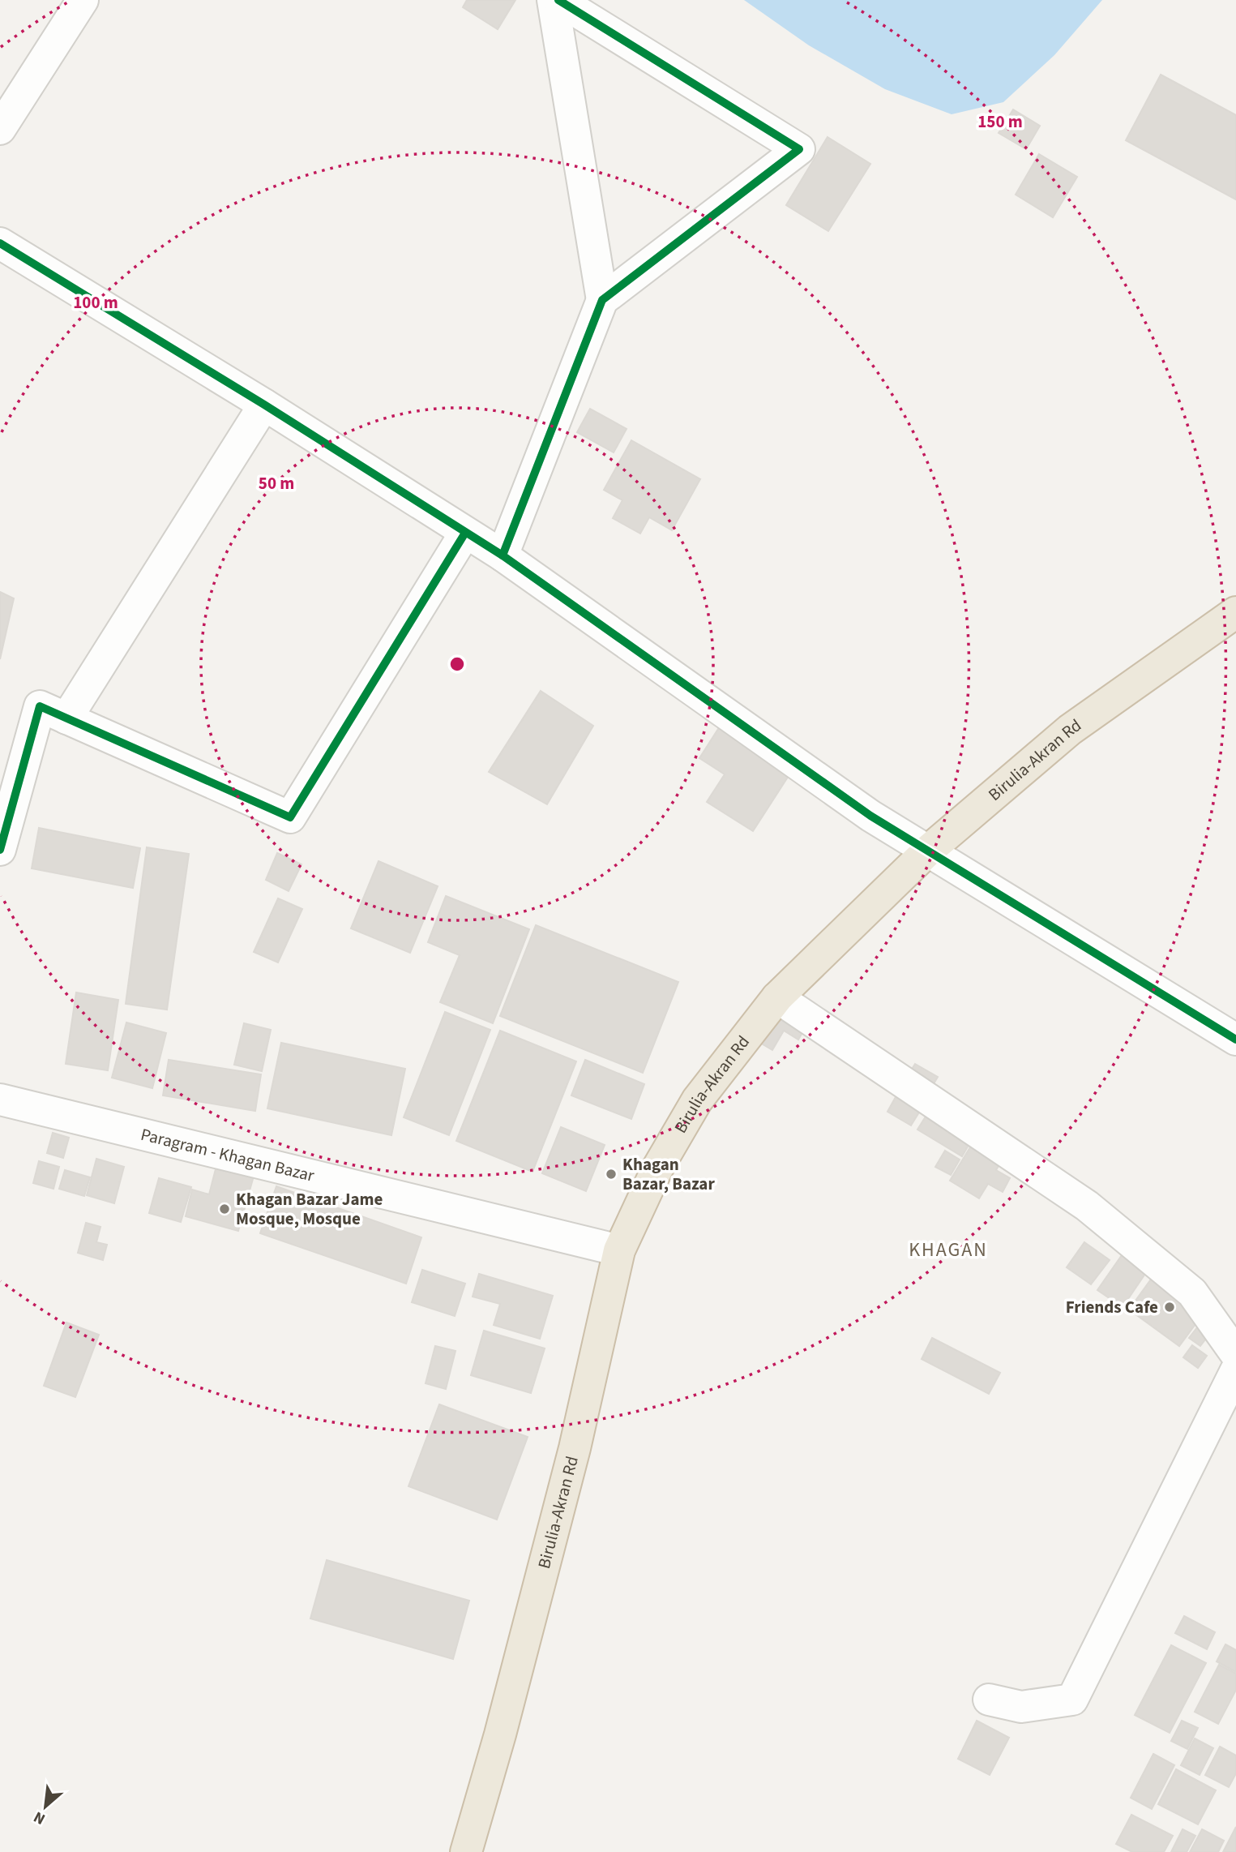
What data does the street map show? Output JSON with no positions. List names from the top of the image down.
{
  "streets": {
    "highway": ["Birulia-Akran Rd"],
    "street": ["Paragram - Khagan Bazar"]
  },
  "crossings": [
    ["Birulia-Akran Rd", "Paragram - Khagan Bazar"]
  ],
  "districts": ["KHAGAN"],
  "places": ["Khagan Bazar, Bazar", "Khagan Bazar Jame Mosque, Mosque", "Friends Cafe"],
  "north": "bottom left",
  "rings": ["150 m", "100 m", "50 m"]
}
